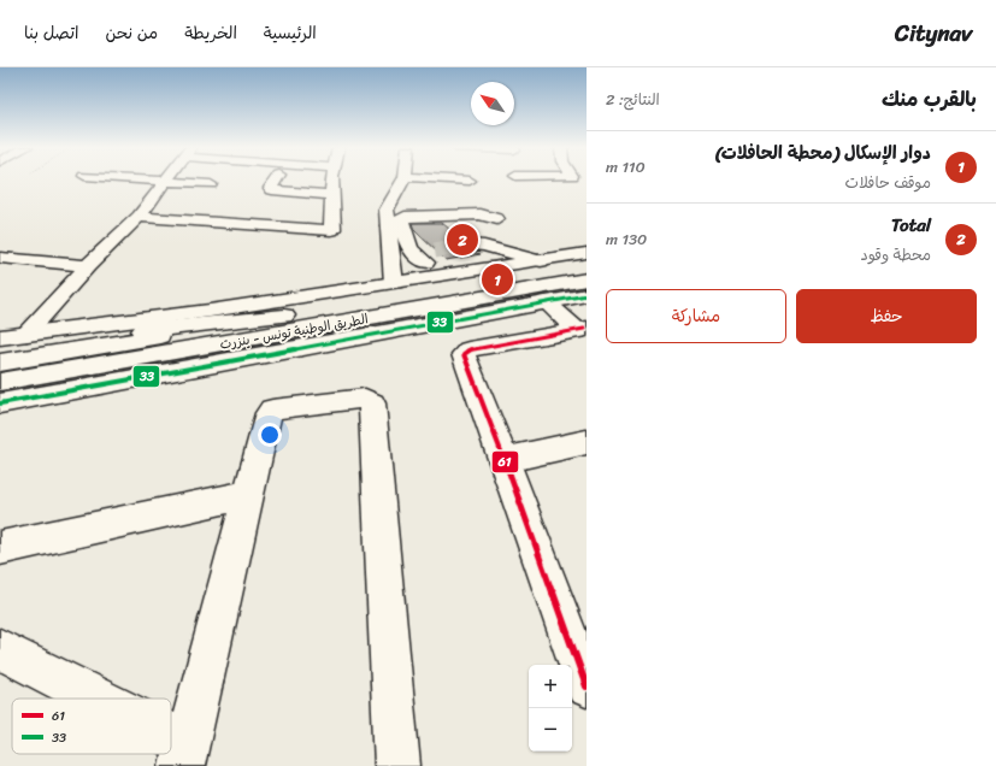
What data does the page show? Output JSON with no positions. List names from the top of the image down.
{
  "streets": {
    "main road": ["الطريق الوطنية تونس - بنزرت"]
  },
  "lines": ["transit line 33", "transit line 61"],
  "legend": ["61", "33"],
  "north": "top left",
  "page": {
    "header": "Citynav",
    "nav": [
      "الرئيسية",
      "الخريطة",
      "من نحن",
      "اتصل بنا"
    ],
    "heading": ["بالقرب منك", "النتائج: 2"],
    "list": [
      {
        "mark": "1",
        "name": "دوار الإسكال (محطة الحافلات)",
        "note": "موقف حافلات",
        "value": "110 m"
      },
      {
        "mark": "2",
        "name": "Total",
        "note": "محطة وقود",
        "value": "130 m"
      }
    ],
    "pins": ["2", "1"],
    "buttons": ["حفظ", "مشاركة"],
    "map_buttons": ["+", "−"]
  }
}
